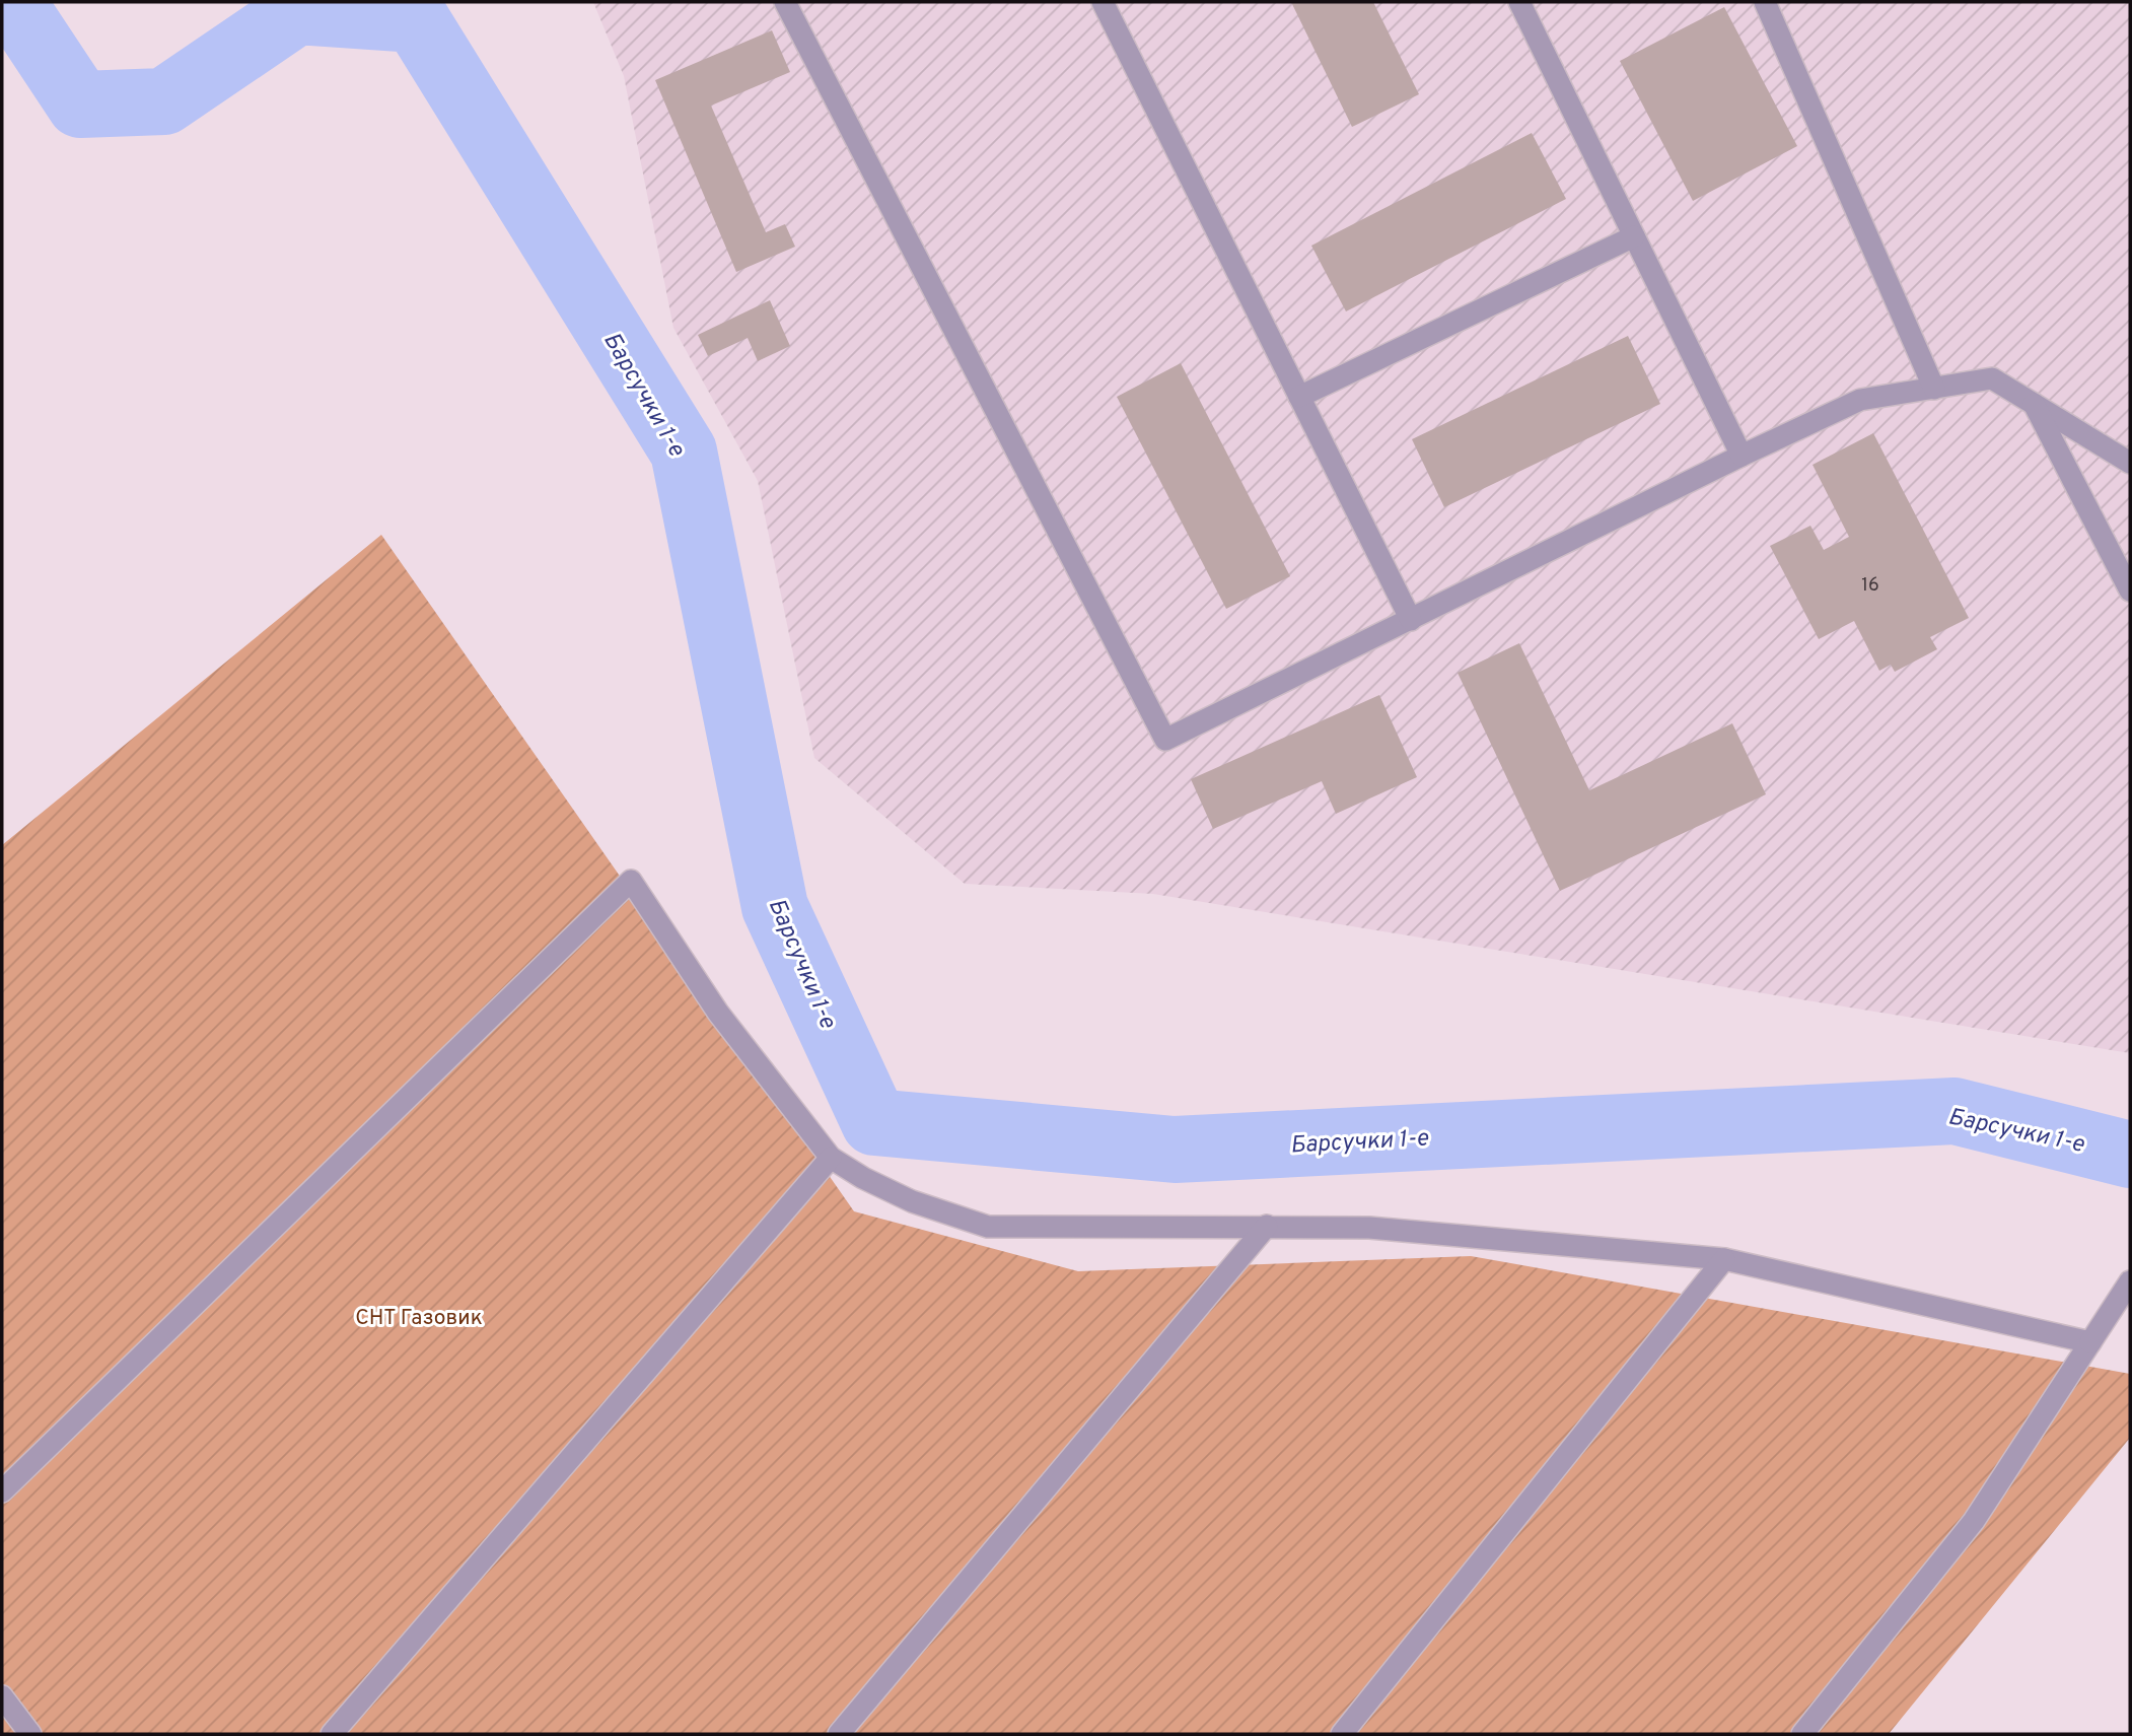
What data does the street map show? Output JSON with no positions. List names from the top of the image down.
{
  "water": ["Барсучки 1-е"],
  "parks": ["СНТ Газовик"],
  "house_numbers": ["16"]
}
